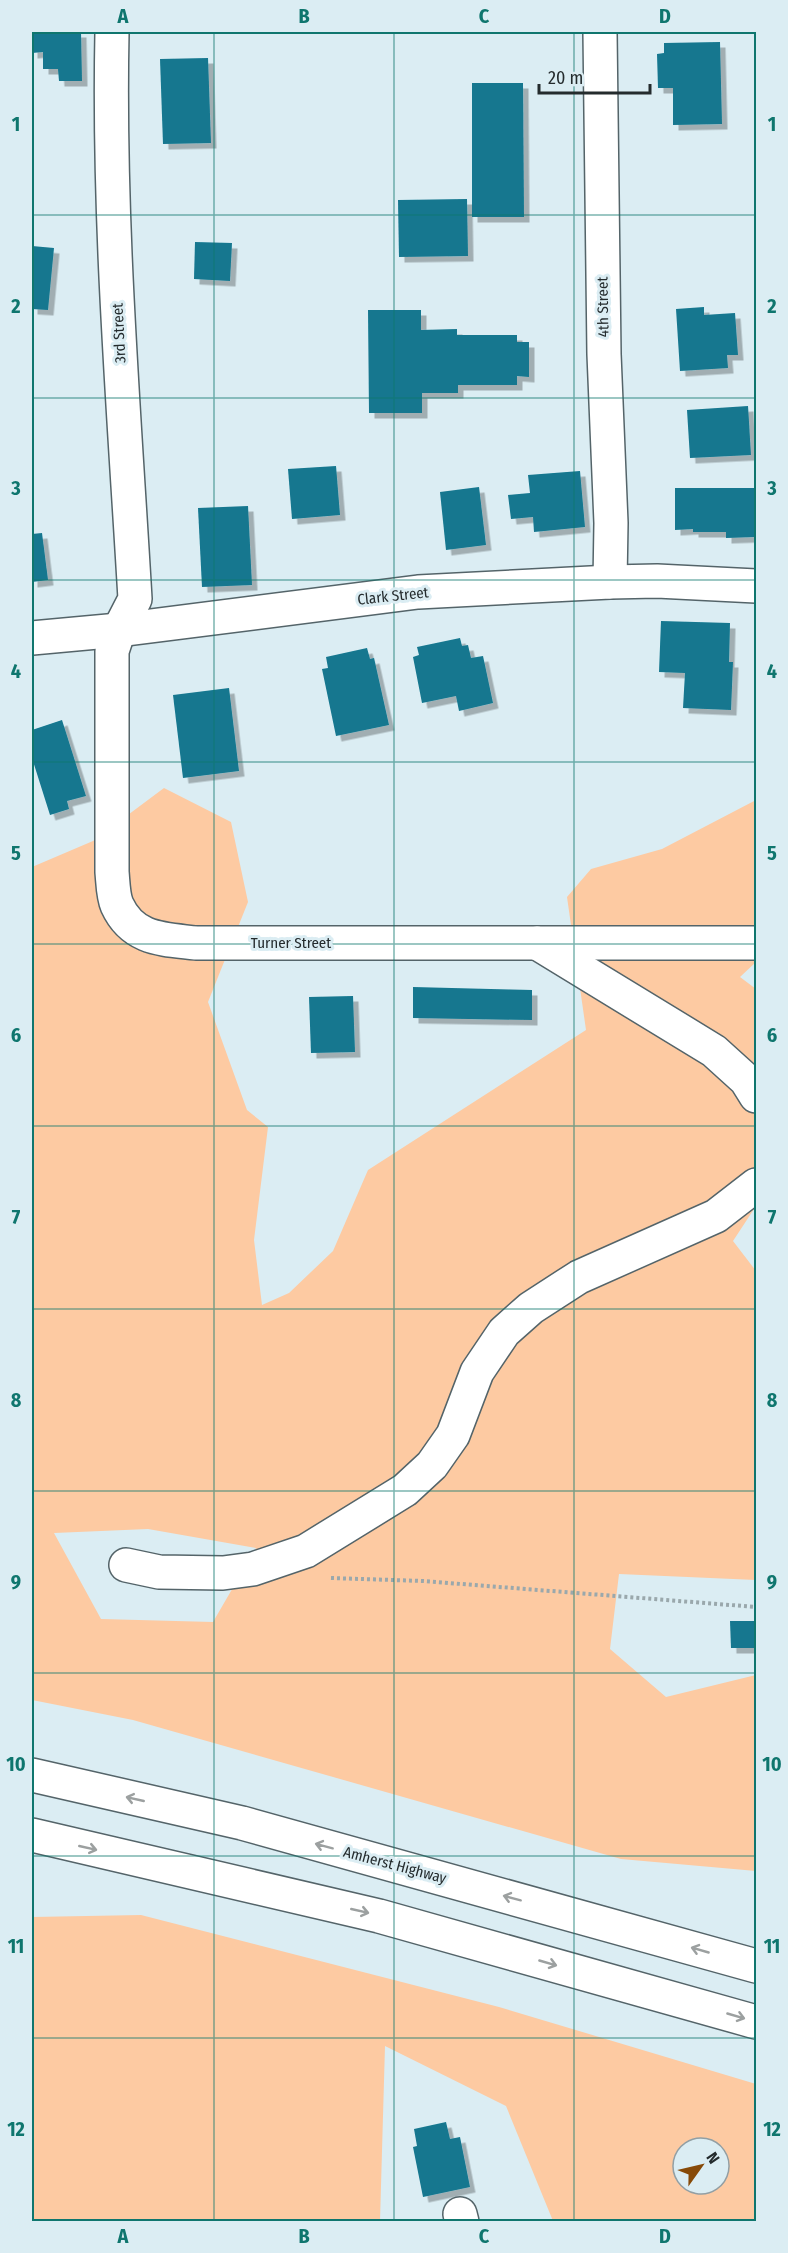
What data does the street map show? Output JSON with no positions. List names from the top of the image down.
{
  "streets": {
    "main road": [
      "4th Street",
      "3rd Street",
      "Clark Street",
      "Turner Street",
      "Amherst Highway"
    ]
  },
  "crossings": [
    ["4th Street", "Clark Street"],
    ["3rd Street", "Clark Street"],
    ["3rd Street", "Turner Street"],
    ["Clark Street", "Turner Street"]
  ],
  "scale_bar": "20 m",
  "north": "top right",
  "grid": {
    "columns": [
      "A",
      "B",
      "C",
      "D"
    ],
    "rows": [
      "1",
      "2",
      "3",
      "4",
      "5",
      "6",
      "7",
      "8",
      "9",
      "10",
      "11",
      "12"
    ]
  }
}
